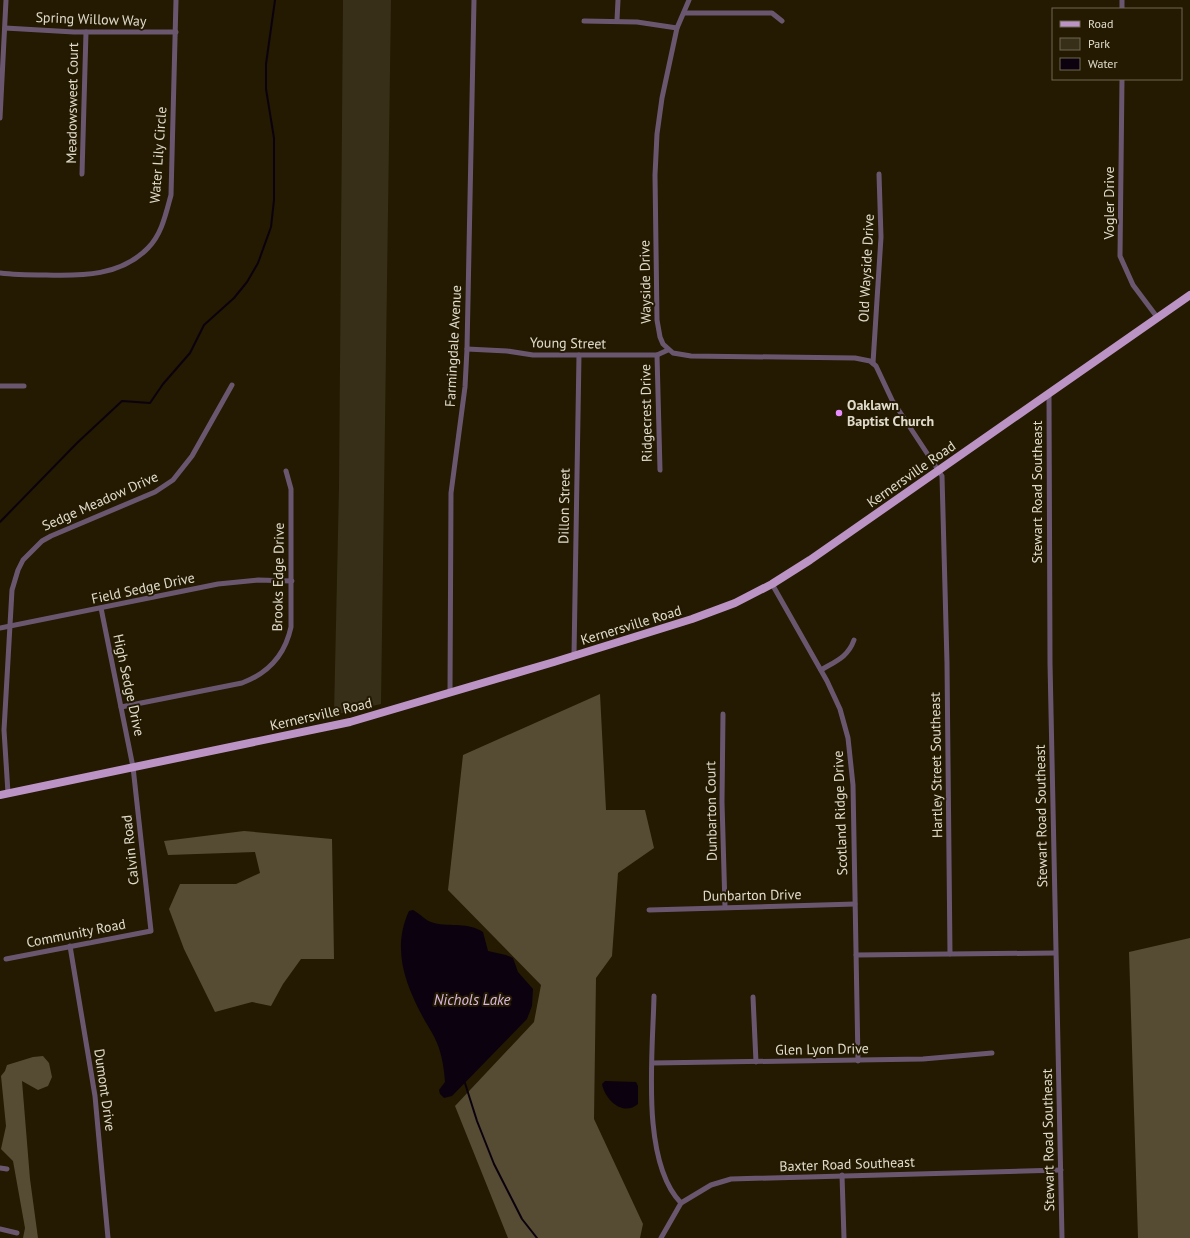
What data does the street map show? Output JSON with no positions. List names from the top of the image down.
{
  "streets": {
    "main road": ["Kernersville Road"],
    "street": [
      "Spring Willow Way",
      "Meadowsweet Court",
      "Water Lily Circle",
      "Vogler Drive",
      "Old Wayside Drive",
      "Wayside Drive",
      "Young Street",
      "Farmingdale Avenue",
      "Ridgecrest Drive",
      "Stewart Road Southeast",
      "Sedge Meadow Drive",
      "Dillon Street",
      "Brooks Edge Drive",
      "Field Sedge Drive",
      "High Sedge Drive",
      "Hartley Street Southeast",
      "Dunbarton Court",
      "Scotland Ridge Drive",
      "Calvin Road",
      "Dunbarton Drive",
      "Community Road",
      "Glen Lyon Drive",
      "Dumont Drive",
      "Baxter Road Southeast"
    ]
  },
  "crossings": [
    ["Spring Willow Way", "Meadowsweet Court"],
    ["Spring Willow Way", "Water Lily Circle"],
    ["Vogler Drive", "Kernersville Road"],
    ["Wayside Drive", "Young Street"],
    ["Young Street", "Farmingdale Avenue"],
    ["Young Street", "Ridgecrest Drive"],
    ["Young Street", "Dillon Street"],
    ["Farmingdale Avenue", "Kernersville Road"],
    ["Kernersville Road", "Stewart Road Southeast"],
    ["Kernersville Road", "Sedge Meadow Drive"],
    ["Kernersville Road", "Dillon Street"],
    ["Kernersville Road", "High Sedge Drive"],
    ["Kernersville Road", "Hartley Street Southeast"],
    ["Kernersville Road", "Scotland Ridge Drive"],
    ["Kernersville Road", "Calvin Road"],
    ["Stewart Road Southeast", "Baxter Road Southeast"],
    ["Sedge Meadow Drive", "Field Sedge Drive"],
    ["Brooks Edge Drive", "Field Sedge Drive"],
    ["Brooks Edge Drive", "High Sedge Drive"],
    ["Field Sedge Drive", "High Sedge Drive"],
    ["High Sedge Drive", "Calvin Road"],
    ["Dunbarton Court", "Dunbarton Drive"],
    ["Scotland Ridge Drive", "Dunbarton Drive"],
    ["Scotland Ridge Drive", "Glen Lyon Drive"],
    ["Calvin Road", "Community Road"],
    ["Community Road", "Dumont Drive"]
  ],
  "water": ["Nichols Lake"],
  "places": ["Oaklawn Baptist Church"],
  "legend": ["Road", "Park", "Water"]
}
